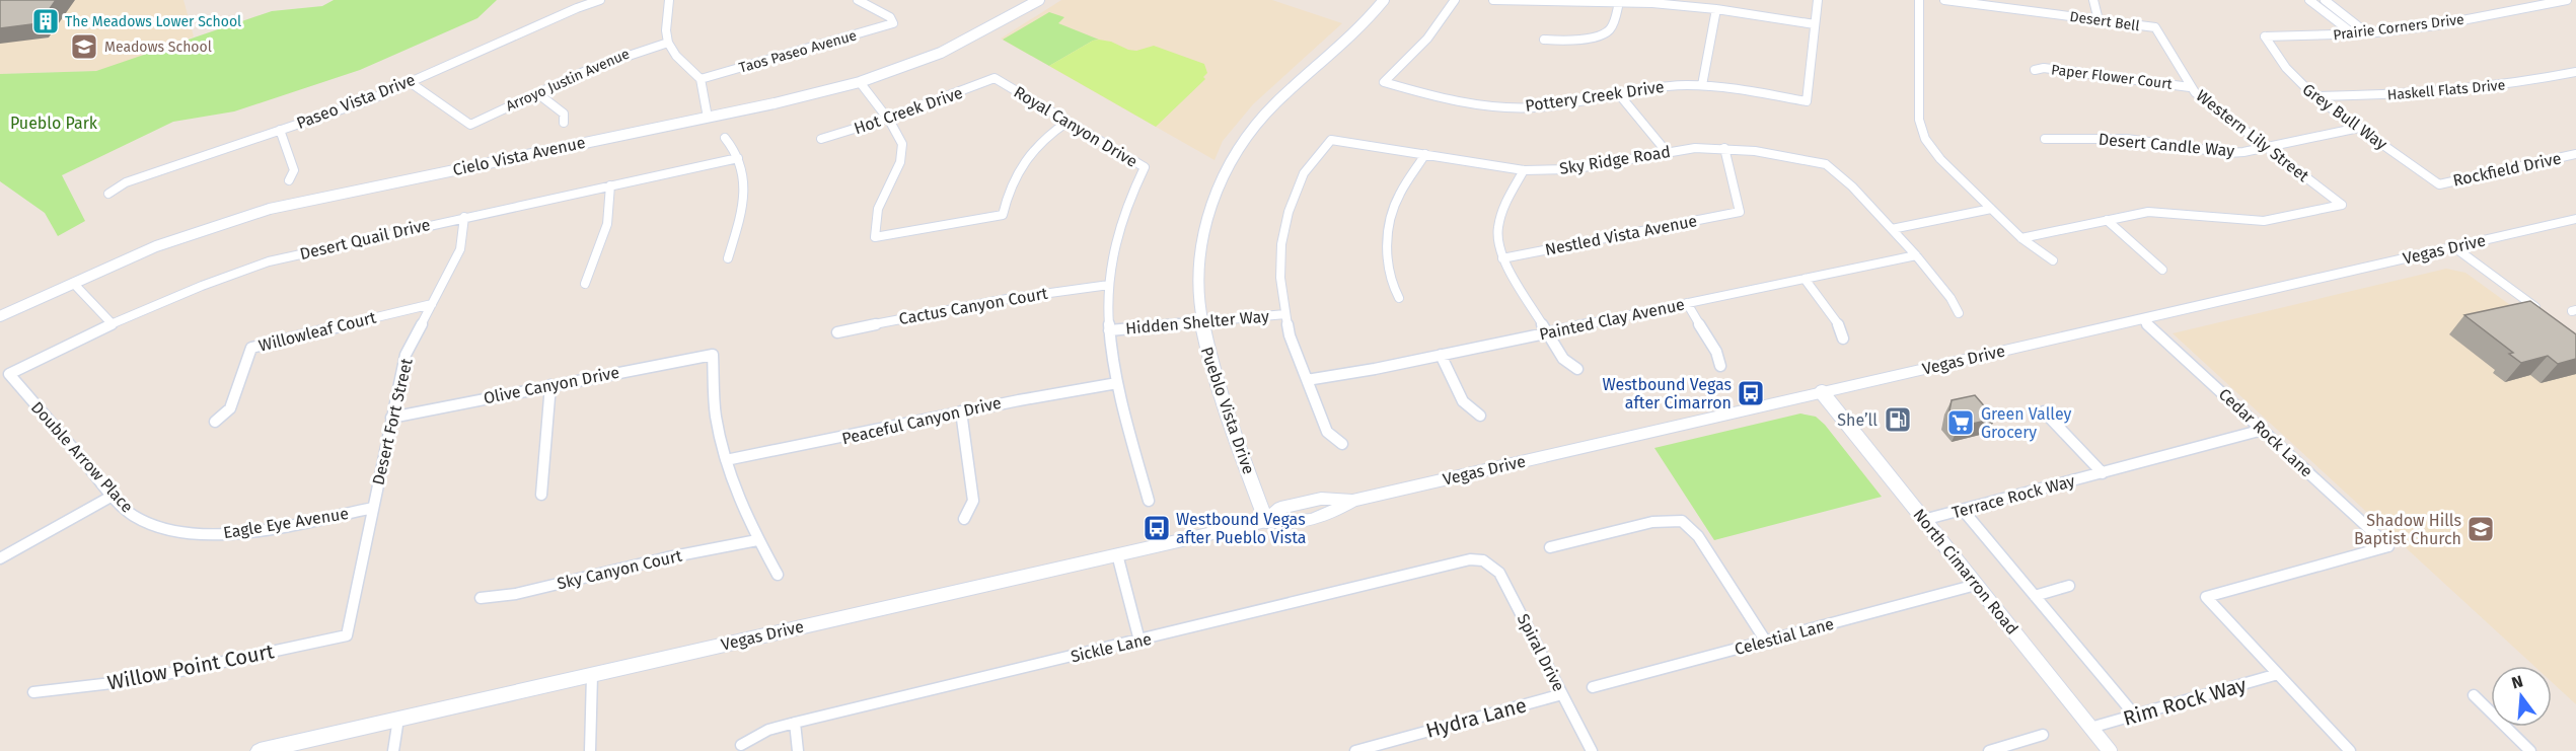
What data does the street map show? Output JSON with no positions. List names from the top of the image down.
{
  "streets": {
    "main road": ["Vegas Drive"],
    "street": [
      "Desert Bell",
      "Prairie Corners Drive",
      "Taos Paseo Avenue",
      "Paper Flower Court",
      "Arroyo Justin Avenue",
      "Haskell Flats Drive",
      "Pottery Creek Drive",
      "Paseo Vista Drive",
      "Hot Creek Drive",
      "Grey Bull Way",
      "Royal Canyon Drive",
      "Western Lily Street",
      "Desert Candle Way",
      "Cielo Vista Avenue",
      "Sky Ridge Road",
      "Rockfield Drive",
      "Nestled Vista Avenue",
      "Desert Quail Drive",
      "Cactus Canyon Court",
      "Painted Clay Avenue",
      "Hidden Shelter Way",
      "Willowleaf Court",
      "Olive Canyon Drive",
      "Pueblo Vista Drive",
      "Peaceful Canyon Drive",
      "Desert Fort Street",
      "Cedar Rock Lane",
      "Double Arrow Place",
      "Terrace Rock Way",
      "Eagle Eye Avenue",
      "Sky Canyon Court",
      "North Cimarron Road",
      "Celestial Lane",
      "Sickle Lane",
      "Spiral Drive",
      "Willow Point Court",
      "Rim Rock Way",
      "Hydra Lane"
    ]
  },
  "crossings": [
    ["Desert Bell", "Western Lily Street"],
    ["Prairie Corners Drive", "Grey Bull Way"],
    ["Paper Flower Court", "Western Lily Street"],
    ["Arroyo Justin Avenue", "Paseo Vista Drive"],
    ["Haskell Flats Drive", "Grey Bull Way"],
    ["Hot Creek Drive", "Royal Canyon Drive"],
    ["Grey Bull Way", "Desert Candle Way"],
    ["Grey Bull Way", "Rockfield Drive"],
    ["Royal Canyon Drive", "Cactus Canyon Court"],
    ["Royal Canyon Drive", "Hidden Shelter Way"],
    ["Royal Canyon Drive", "Peaceful Canyon Drive"],
    ["Western Lily Street", "Desert Candle Way"],
    ["Sky Ridge Road", "Nestled Vista Avenue"],
    ["Sky Ridge Road", "Hidden Shelter Way"],
    ["Desert Quail Drive", "Desert Fort Street"],
    ["Desert Quail Drive", "Double Arrow Place"],
    ["Vegas Drive", "Pueblo Vista Drive"],
    ["Vegas Drive", "Cedar Rock Lane"],
    ["Vegas Drive", "North Cimarron Road"],
    ["Hidden Shelter Way", "Pueblo Vista Drive"],
    ["Willowleaf Court", "Desert Fort Street"],
    ["Olive Canyon Drive", "Peaceful Canyon Drive"],
    ["Olive Canyon Drive", "Desert Fort Street"],
    ["Desert Fort Street", "Eagle Eye Avenue"],
    ["Desert Fort Street", "Willow Point Court"],
    ["Cedar Rock Lane", "Terrace Rock Way"],
    ["Cedar Rock Lane", "Rim Rock Way"],
    ["Double Arrow Place", "Eagle Eye Avenue"],
    ["Terrace Rock Way", "North Cimarron Road"],
    ["North Cimarron Road", "Celestial Lane"],
    ["North Cimarron Road", "Rim Rock Way"],
    ["Sickle Lane", "Spiral Drive"],
    ["Spiral Drive", "Hydra Lane"]
  ],
  "parks": ["Pueblo Park"],
  "places": {
    "building": ["The Meadows Lower School"],
    "school or university": ["Meadows School", "Shadow Hills Baptist Church"],
    "bus stop": ["Westbound Vegas after Cimarron", "Westbound Vegas after Pueblo Vista"],
    "fuel station": ["She’ll"],
    "supermarket": ["Green Valley Grocery"]
  },
  "north": "top"
}
